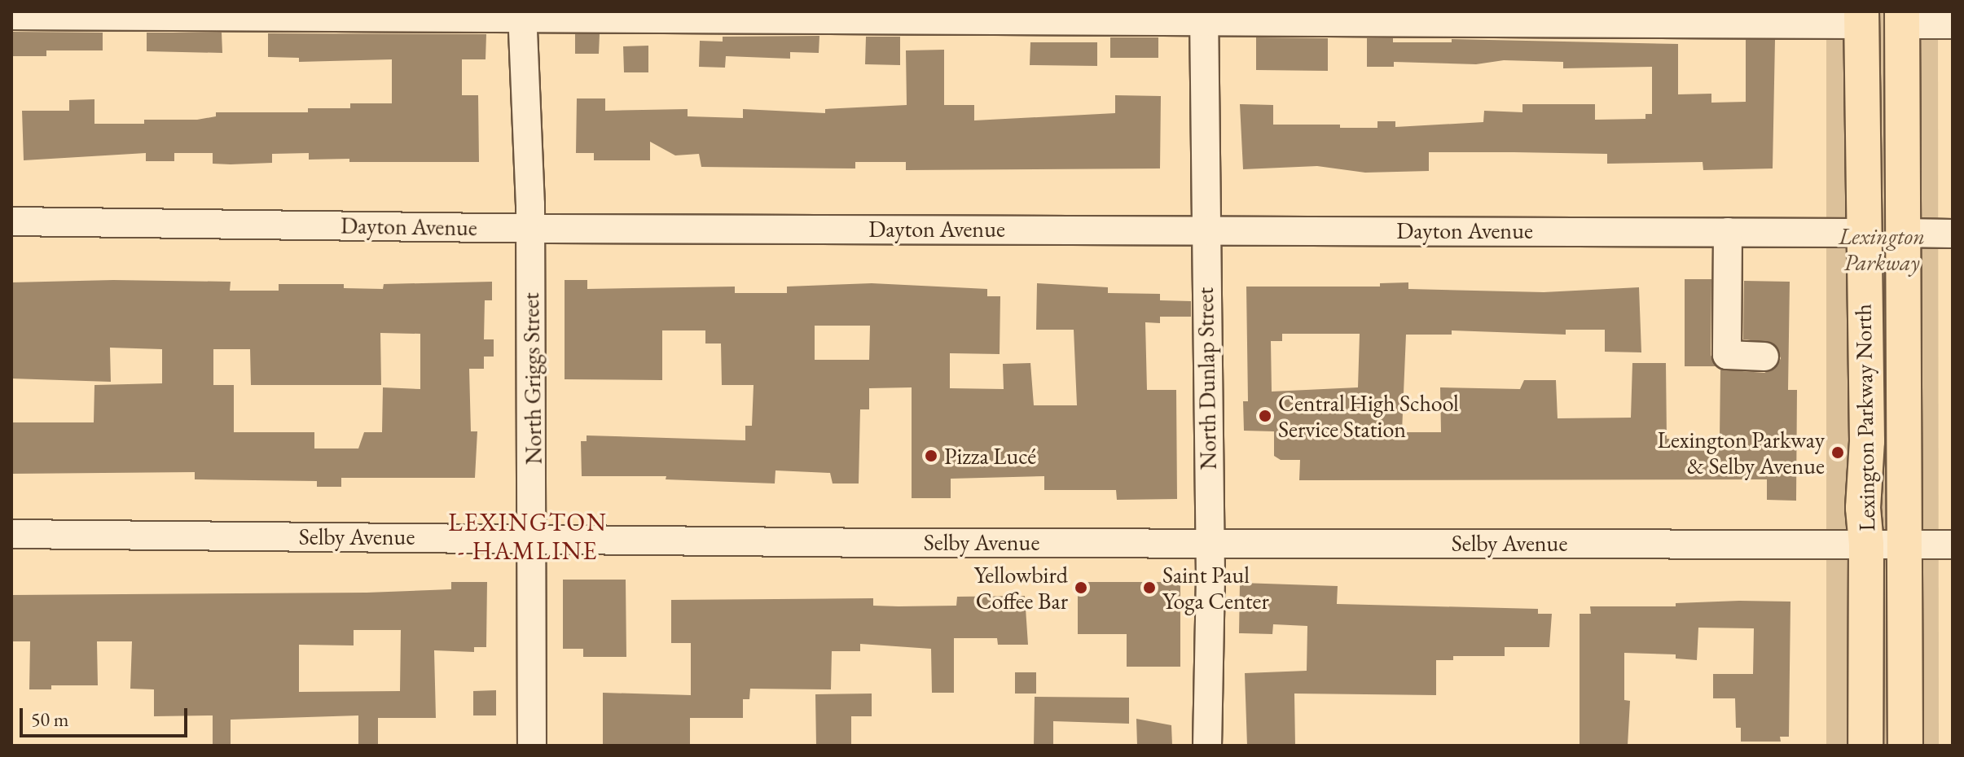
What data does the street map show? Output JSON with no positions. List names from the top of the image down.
{
  "streets": {
    "main road": ["Lexington Parkway North"],
    "street": [
      "Dayton Avenue",
      "North Griggs Street",
      "North Dunlap Street",
      "Selby Avenue"
    ]
  },
  "crossings": [
    ["Dayton Avenue", "North Griggs Street"],
    ["Dayton Avenue", "North Dunlap Street"],
    ["Dayton Avenue", "Lexington Parkway North"],
    ["North Griggs Street", "Selby Avenue"],
    ["North Dunlap Street", "Selby Avenue"],
    ["Lexington Parkway North", "Selby Avenue"]
  ],
  "districts": ["LEXINGTON - HAMLINE"],
  "parks": ["Lexington Parkway"],
  "places": [
    "Central High School Service Station",
    "Lexington Parkway & Selby Avenue",
    "Pizza Lucé",
    "Yellowbird Coffee Bar",
    "Saint Paul Yoga Center"
  ],
  "scale_bar": "50 m"
}
